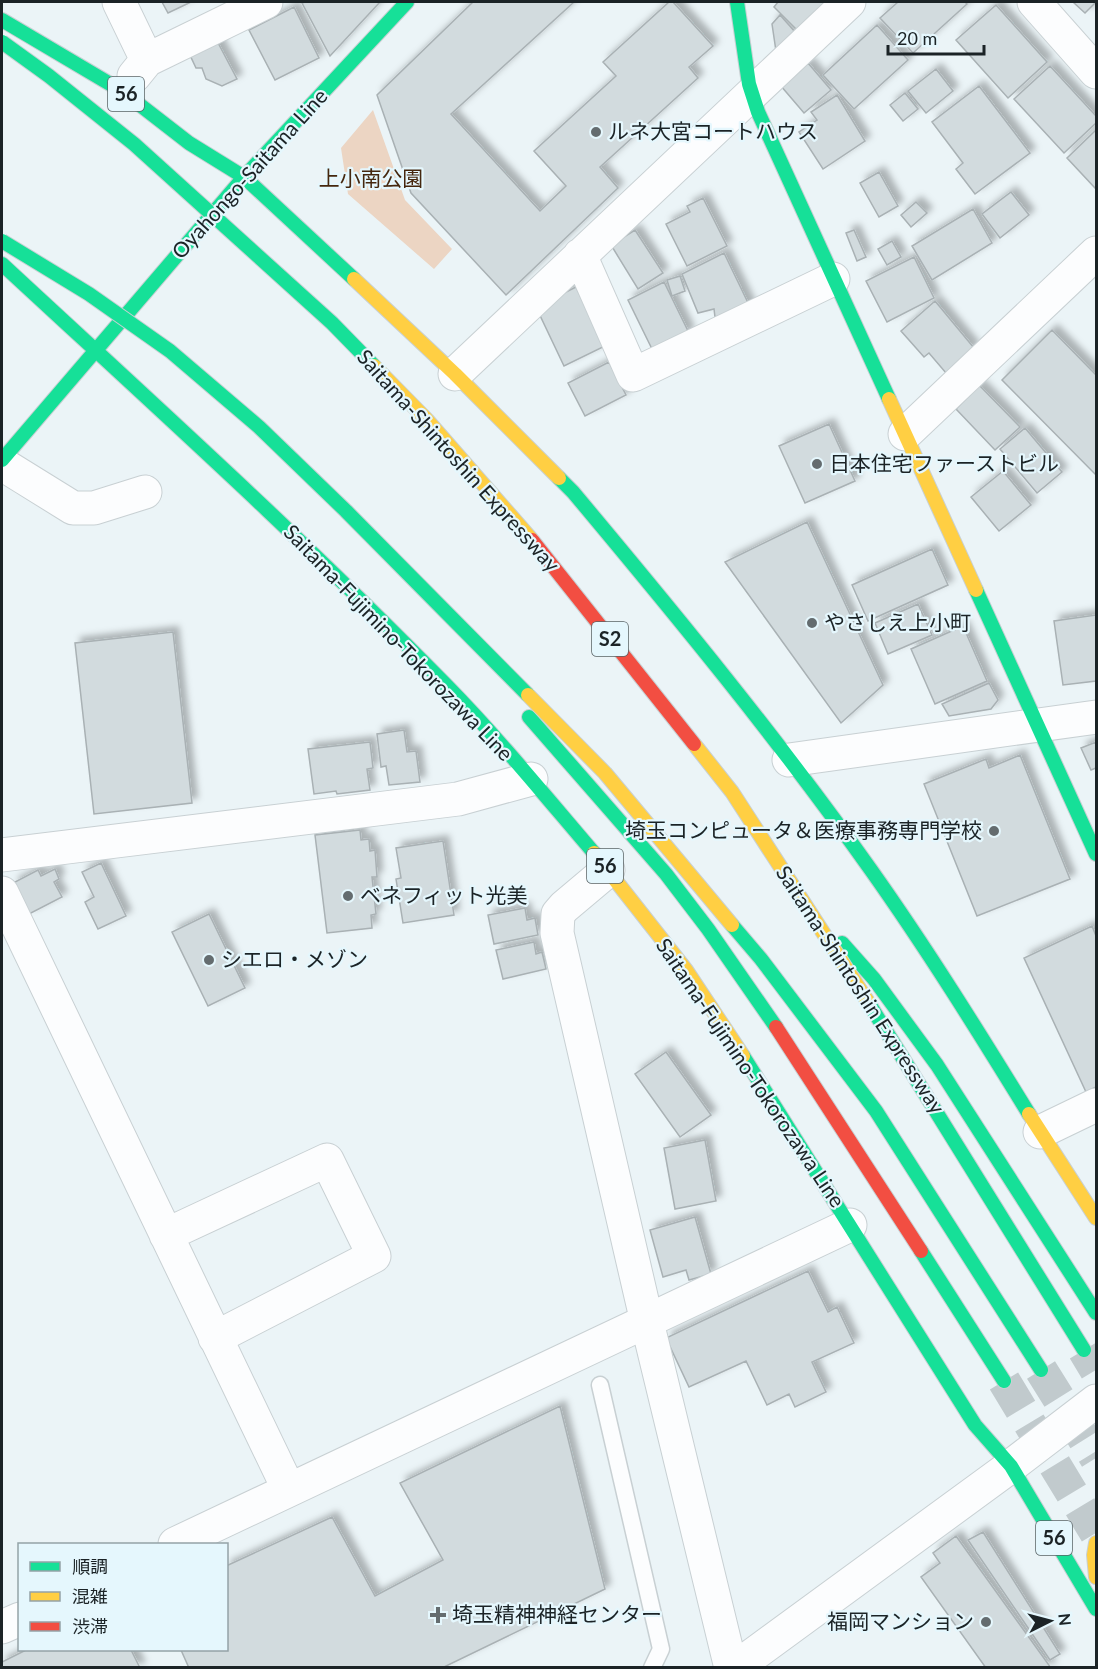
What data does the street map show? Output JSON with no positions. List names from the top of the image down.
{
  "streets": {
    "main road": [
      "56",
      "Oyahongo-Saitama Line",
      "Saitama-Shintoshin Expressway",
      "S2",
      "Saitama-Fujimino-Tokorozawa Line"
    ]
  },
  "crossings": [
    ["56", "Oyahongo-Saitama Line"],
    ["Oyahongo-Saitama Line", "Saitama-Fujimino-Tokorozawa Line"]
  ],
  "parks": ["上小南公園"],
  "places": {
    "other": [
      "ルネ大宮コートハウス",
      "日本住宅ファーストビル",
      "やさしえ上小町",
      "埼玉コンピュータ＆医療事務専門学校",
      "ベネフィット光美",
      "シエロ・メゾン",
      "福岡マンション"
    ],
    "health": ["埼玉精神神経センター"]
  },
  "legend": ["順調", "混雑", "渋滞"],
  "scale_bar": "20 m",
  "north": "right"
}
